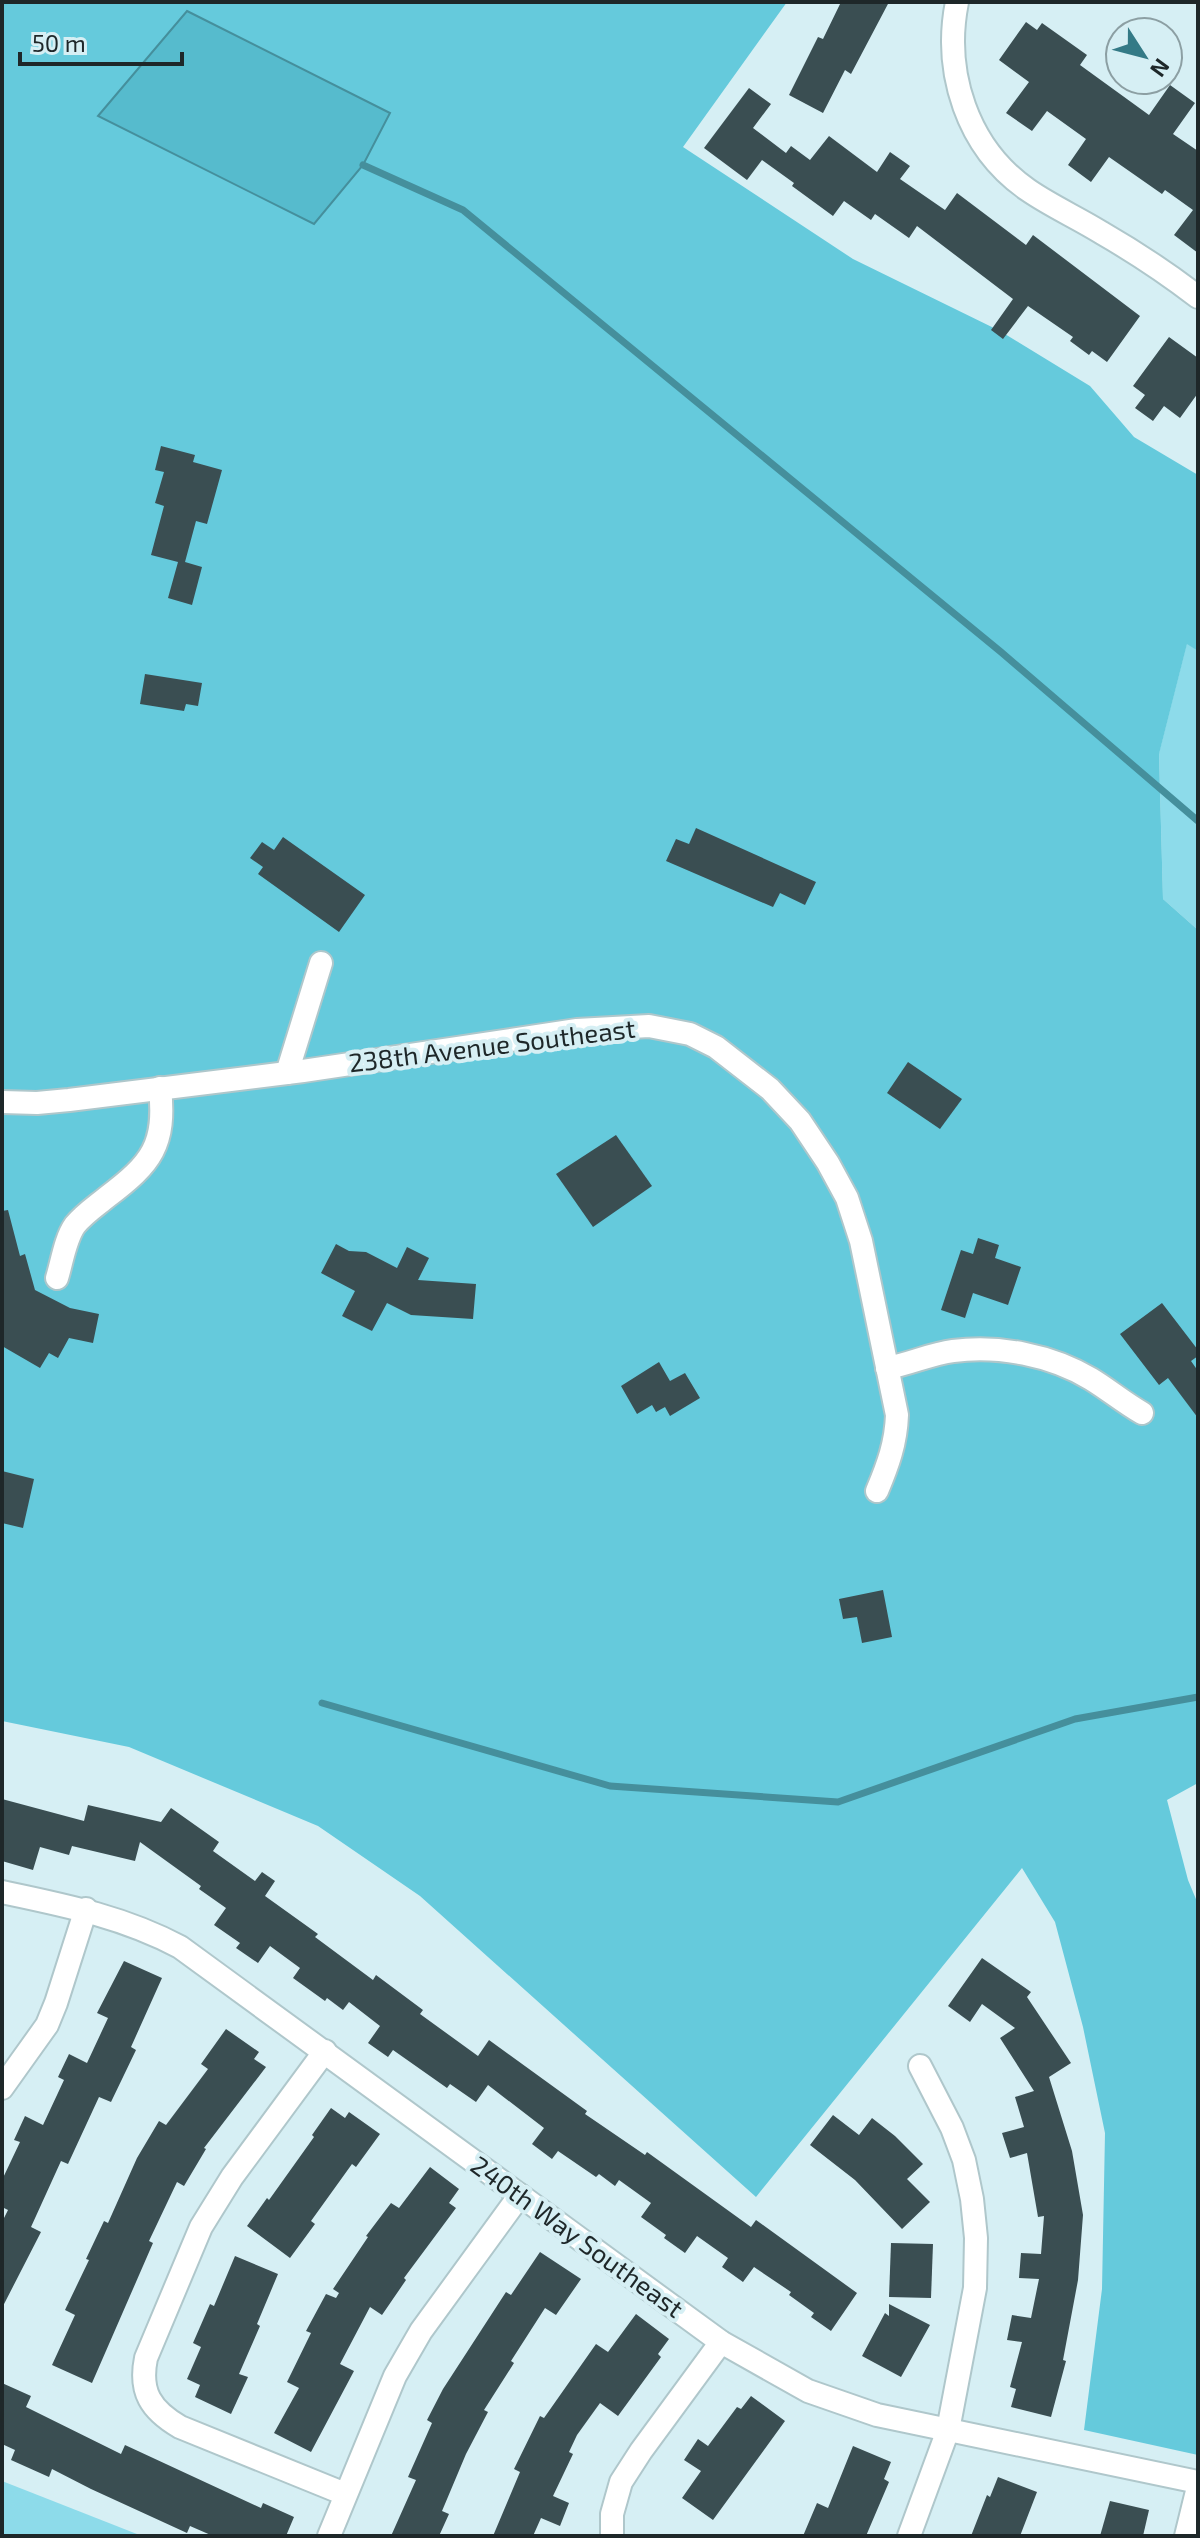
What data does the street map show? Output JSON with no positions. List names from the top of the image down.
{
  "streets": {
    "street": ["238th Avenue Southeast", "240th Way Southeast"]
  },
  "scale_bar": "50 m",
  "north": "bottom right"
}
